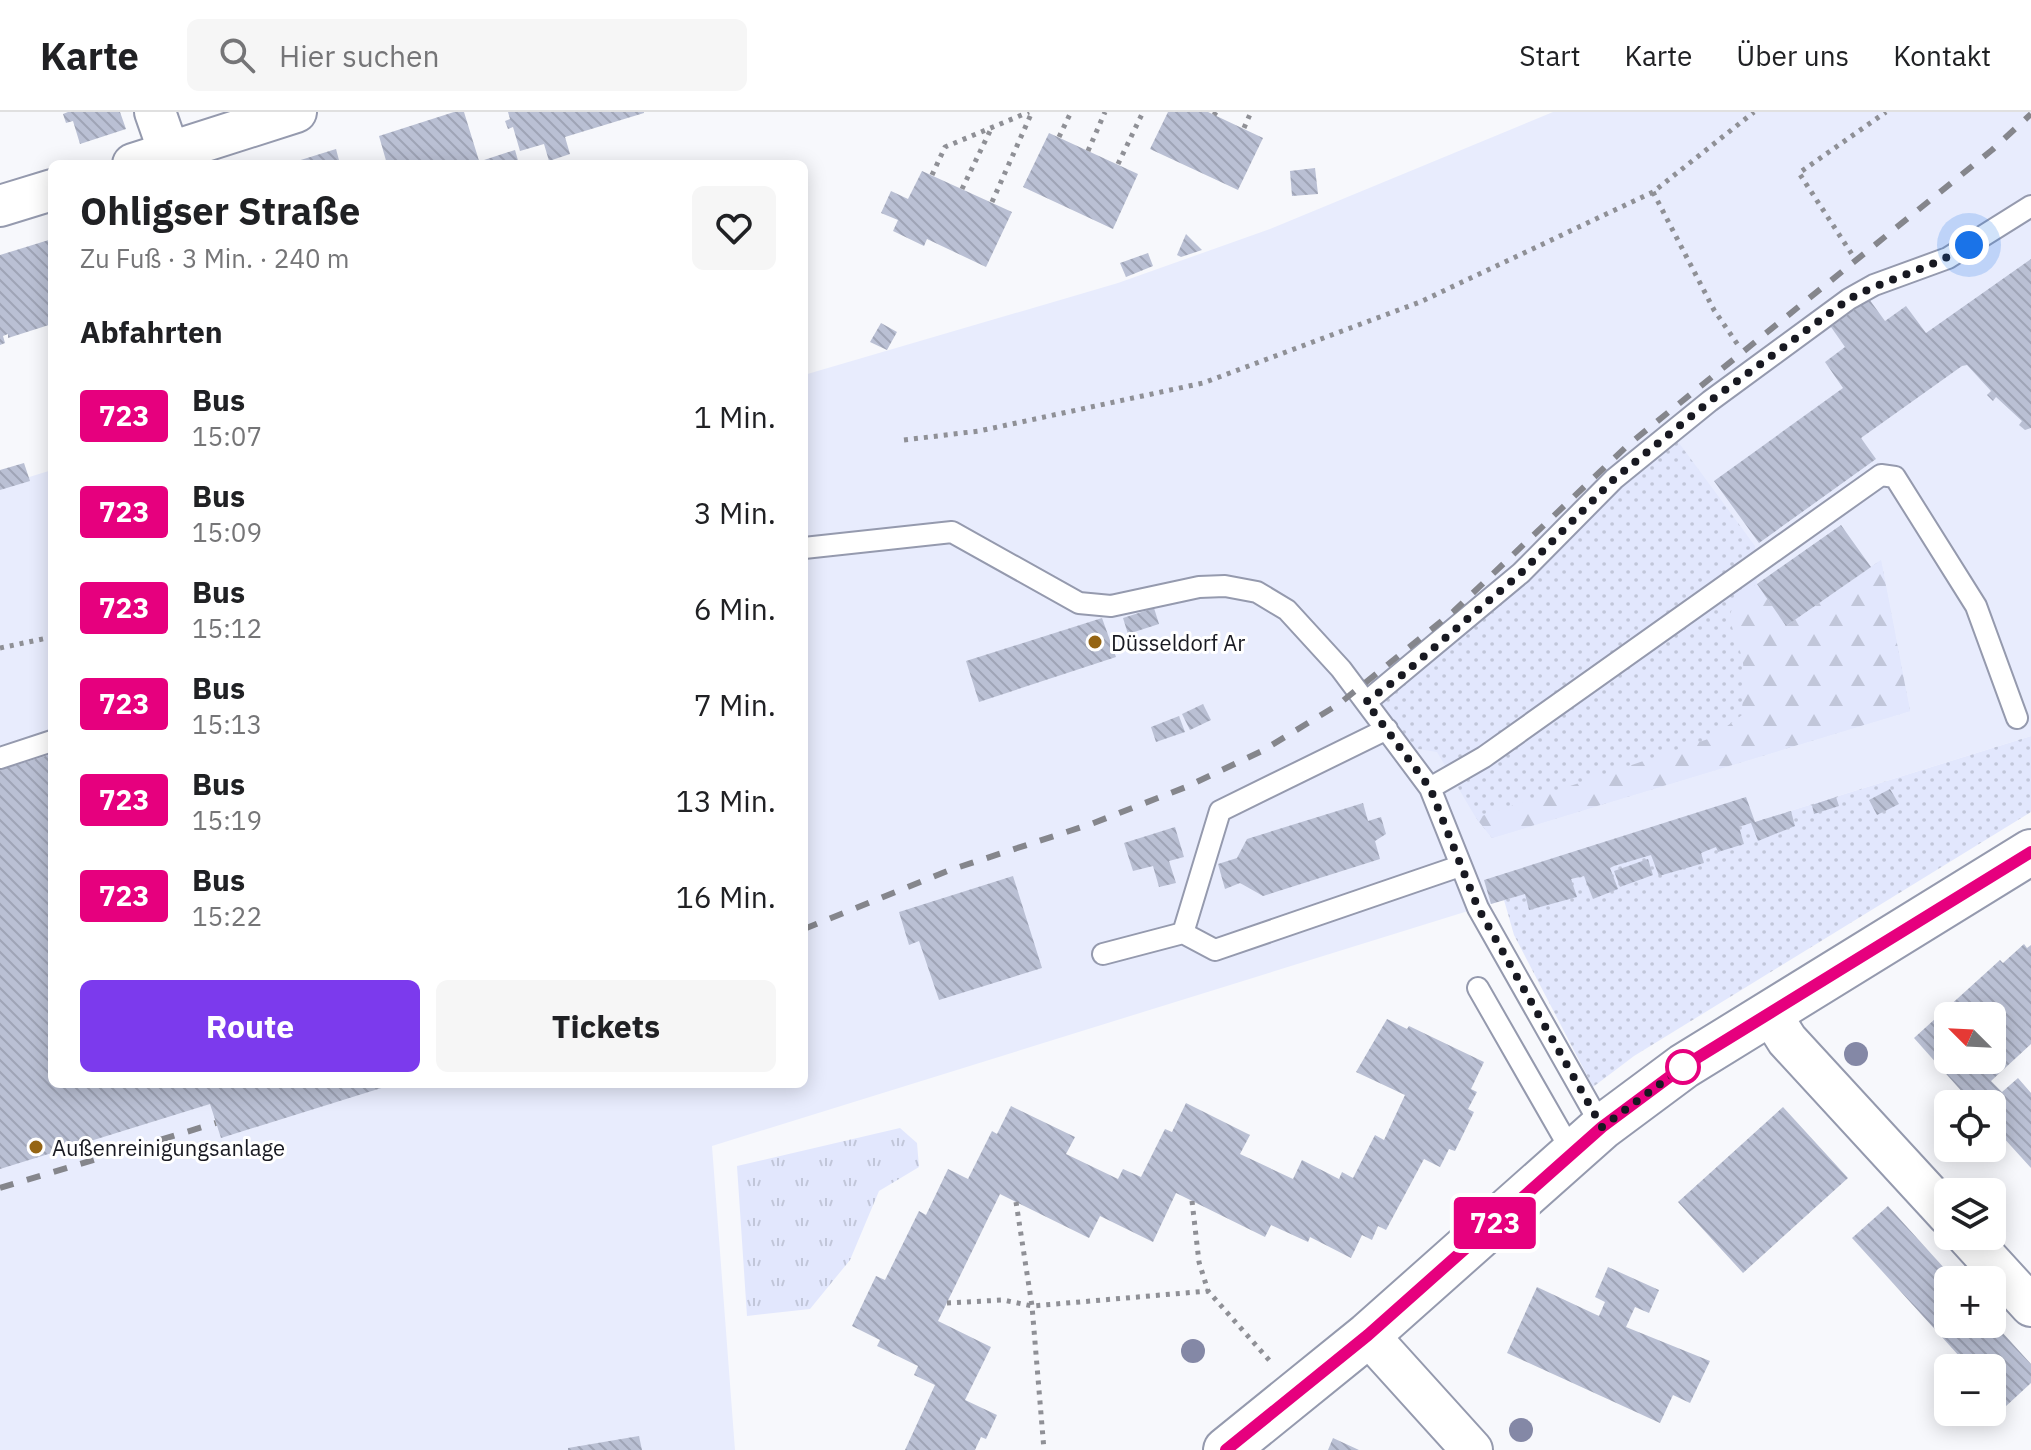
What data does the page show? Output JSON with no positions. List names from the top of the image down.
{
  "places": ["Düsseldorf Ar", "Außenreinigungsanlage"],
  "lines": ["bus line 723"],
  "north": "top left",
  "page": {
    "header": "Karte",
    "search": "Hier suchen",
    "nav": [
      "Start",
      "Karte",
      "Über uns",
      "Kontakt"
    ],
    "on_map": "723",
    "heading": [
      ["Ohligser Straße", "Zu Fuß · 3 Min. · 240 m"],
      "Abfahrten"
    ],
    "list": [
      {
        "mark": "723",
        "name": "Bus",
        "note": "15:07",
        "value": "1 Min."
      },
      {
        "mark": "723",
        "name": "Bus",
        "note": "15:09",
        "value": "3 Min."
      },
      {
        "mark": "723",
        "name": "Bus",
        "note": "15:12",
        "value": "6 Min."
      },
      {
        "mark": "723",
        "name": "Bus",
        "note": "15:13",
        "value": "7 Min."
      },
      {
        "mark": "723",
        "name": "Bus",
        "note": "15:19",
        "value": "13 Min."
      },
      {
        "mark": "723",
        "name": "Bus",
        "note": "15:22",
        "value": "16 Min."
      }
    ],
    "buttons": ["Route", "Tickets"],
    "map_buttons": ["+", "−"]
  }
}
